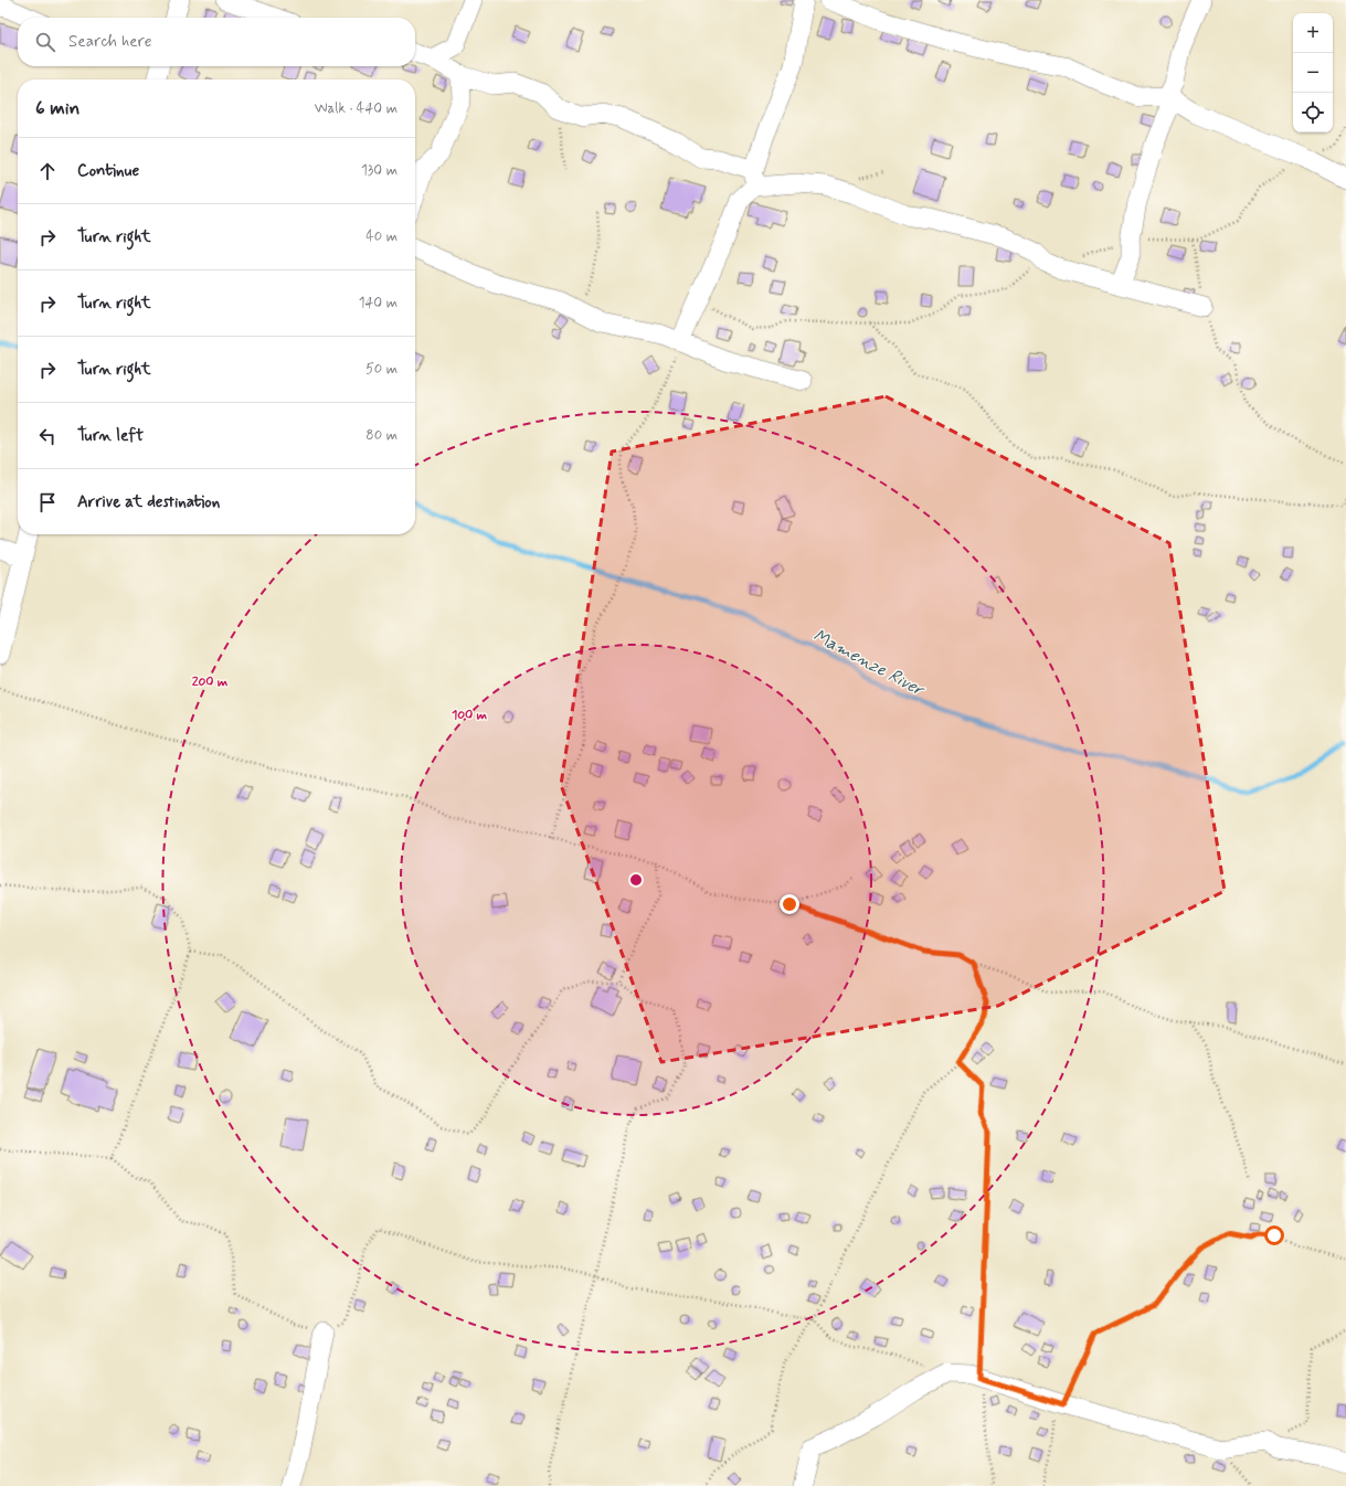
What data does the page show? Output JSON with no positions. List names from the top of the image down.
{
  "water": ["Mamenze River"],
  "page": {
    "map_buttons": ["+", "−"],
    "search": "Search here",
    "heading": ["6 min", "Walk · 440 m"],
    "list": [
      ["Continue", "130 m"],
      ["Turn right", "40 m"],
      ["Turn right", "140 m"],
      ["Turn right", "50 m"],
      ["Turn left", "80 m"],
      "Arrive at destination"
    ]
  },
  "rings": ["200 m", "100 m"]
}
